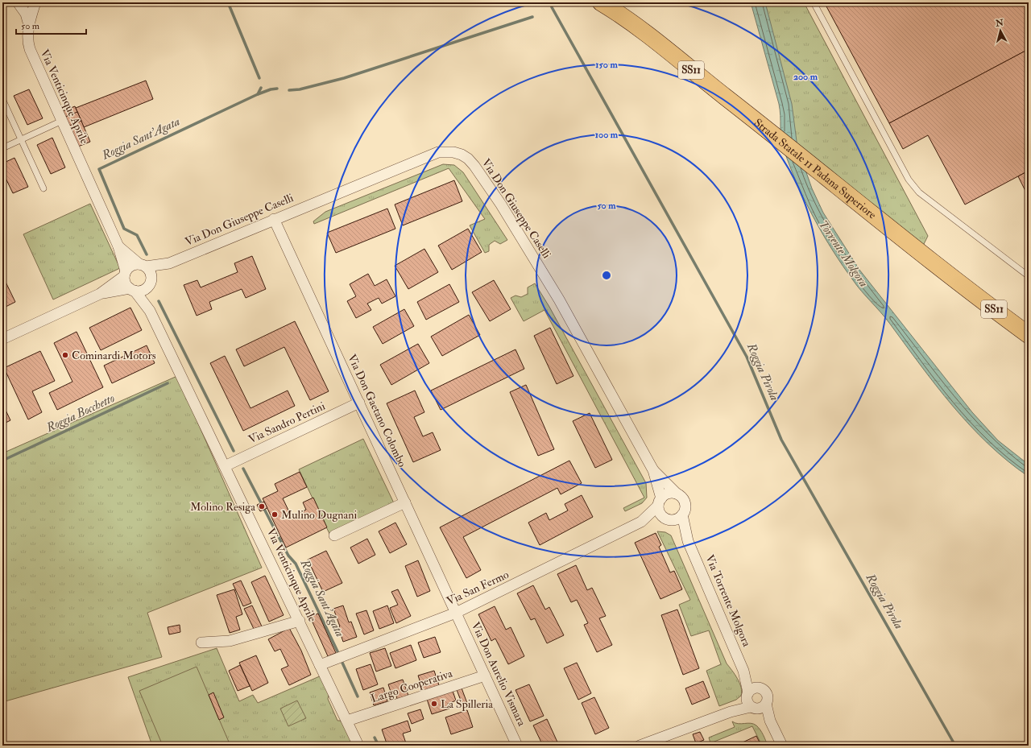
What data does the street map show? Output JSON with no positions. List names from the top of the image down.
{
  "streets": {
    "main road": ["SS11", "Strada Statale 11 Padana Superiore"],
    "street": [
      "Via Venticinque Aprile",
      "Via Don Giuseppe Caselli",
      "Via Don Gaetano Colombo",
      "Via Sandro Pertini",
      "Via San Fermo",
      "Via Torrente Molgora",
      "Via Don Aurelio Vismara",
      "Largo Cooperativa"
    ]
  },
  "crossings": [
    ["Via Venticinque Aprile", "Via Don Giuseppe Caselli"],
    ["Via Venticinque Aprile", "Via Sandro Pertini"],
    ["Via Venticinque Aprile", "Via San Fermo"],
    ["Via Venticinque Aprile", "Largo Cooperativa"],
    ["Via Don Giuseppe Caselli", "Via Don Gaetano Colombo"],
    ["Via Don Giuseppe Caselli", "Via Torrente Molgora"],
    ["Via Don Gaetano Colombo", "Via Sandro Pertini"],
    ["Via Don Gaetano Colombo", "Via San Fermo"],
    ["Via Don Gaetano Colombo", "Via Don Aurelio Vismara"],
    ["Via San Fermo", "Via Don Aurelio Vismara"],
    ["Via Don Aurelio Vismara", "Largo Cooperativa"]
  ],
  "water": [
    "Roggia Sant'Agata",
    "Torrente Molgora",
    "Roggia Pirola",
    "Roggia Bocchetto"
  ],
  "places": [
    "Cominardi Motors",
    "Molino Resiga",
    "Mulino Dugnani",
    "La Spilleria"
  ],
  "scale_bar": "50 m",
  "north": "top",
  "rings": [
    "150 m",
    "200 m",
    "100 m",
    "50 m"
  ]
}
